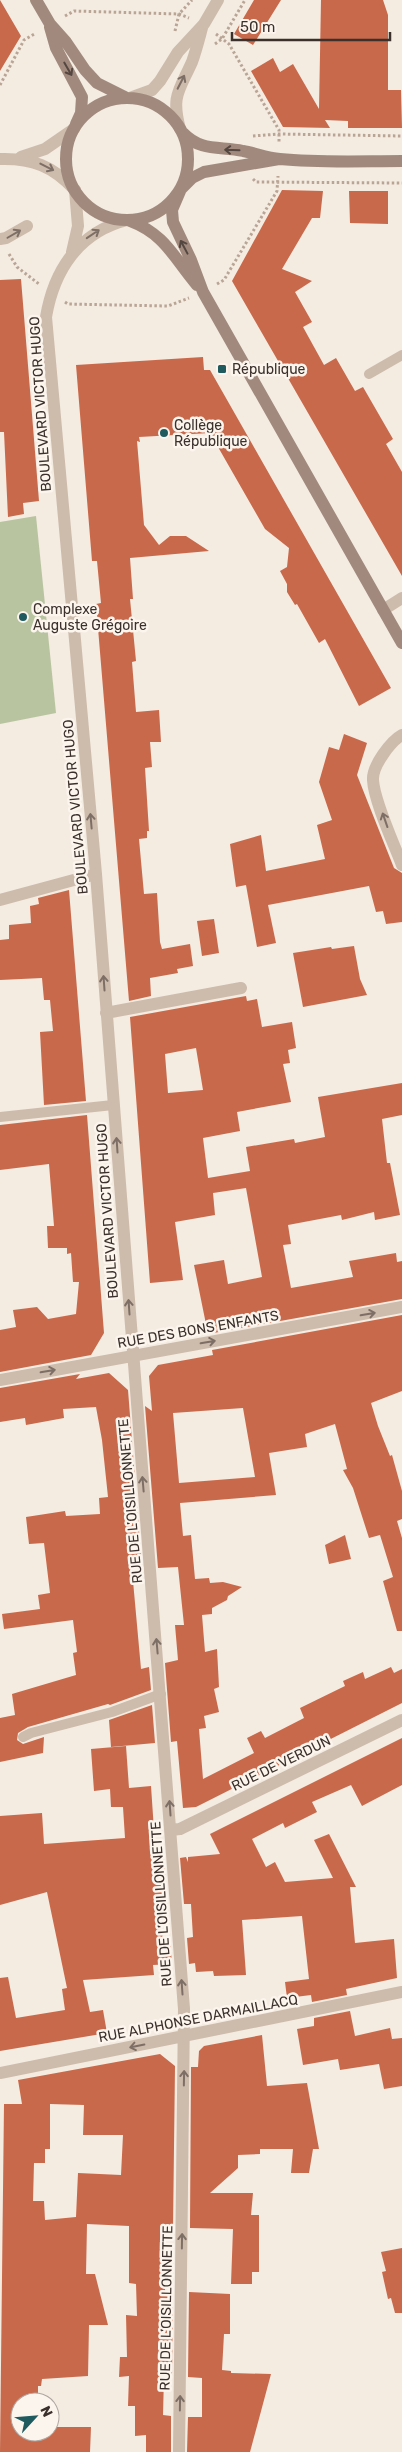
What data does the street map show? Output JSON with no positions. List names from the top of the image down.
{
  "streets": {
    "street": [
      "BOULEVARD VICTOR HUGO",
      "RUE DES BONS ENFANTS",
      "RUE DE L’OISILLONNETTE",
      "RUE DE VERDUN",
      "RUE ALPHONSE DARMAILLACQ"
    ]
  },
  "crossings": [
    ["BOULEVARD VICTOR HUGO", "RUE DES BONS ENFANTS"],
    ["BOULEVARD VICTOR HUGO", "RUE DE L’OISILLONNETTE"],
    ["RUE DES BONS ENFANTS", "RUE DE L’OISILLONNETTE"],
    ["RUE DE L’OISILLONNETTE", "RUE DE VERDUN"],
    ["RUE DE L’OISILLONNETTE", "RUE ALPHONSE DARMAILLACQ"]
  ],
  "one_way": [
    "BOULEVARD VICTOR HUGO",
    "RUE DES BONS ENFANTS",
    "RUE DE L’OISILLONNETTE",
    "RUE ALPHONSE DARMAILLACQ"
  ],
  "places": {
    "transit": ["République"],
    "other": ["Collège République", "Complexe Auguste Grégoire"]
  },
  "scale_bar": "50 m",
  "north": "top right"
}
